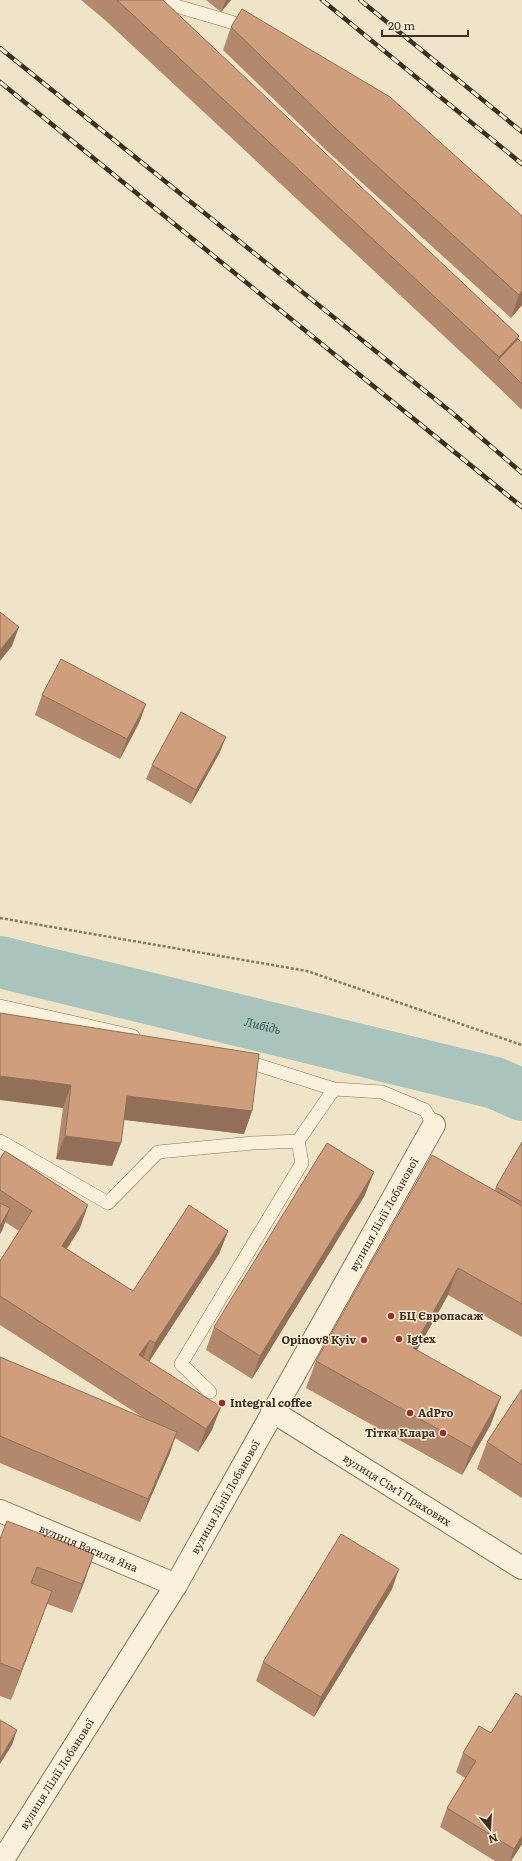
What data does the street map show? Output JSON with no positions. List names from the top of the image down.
{
  "streets": {
    "street": ["вулиця Лілії Лобанової", "вулиця Сімʼї Прахових", "вулиця Василя Яна"]
  },
  "crossings": [
    ["вулиця Лілії Лобанової", "вулиця Сімʼї Прахових"],
    ["вулиця Лілії Лобанової", "вулиця Василя Яна"]
  ],
  "water": ["Либідь"],
  "places": [
    "БЦ Європасаж",
    "Igtex",
    "Opinov8 Kyiv",
    "Integral coffee",
    "AdPro",
    "Тітка Клара"
  ],
  "scale_bar": "20 m",
  "north": "bottom"
}
